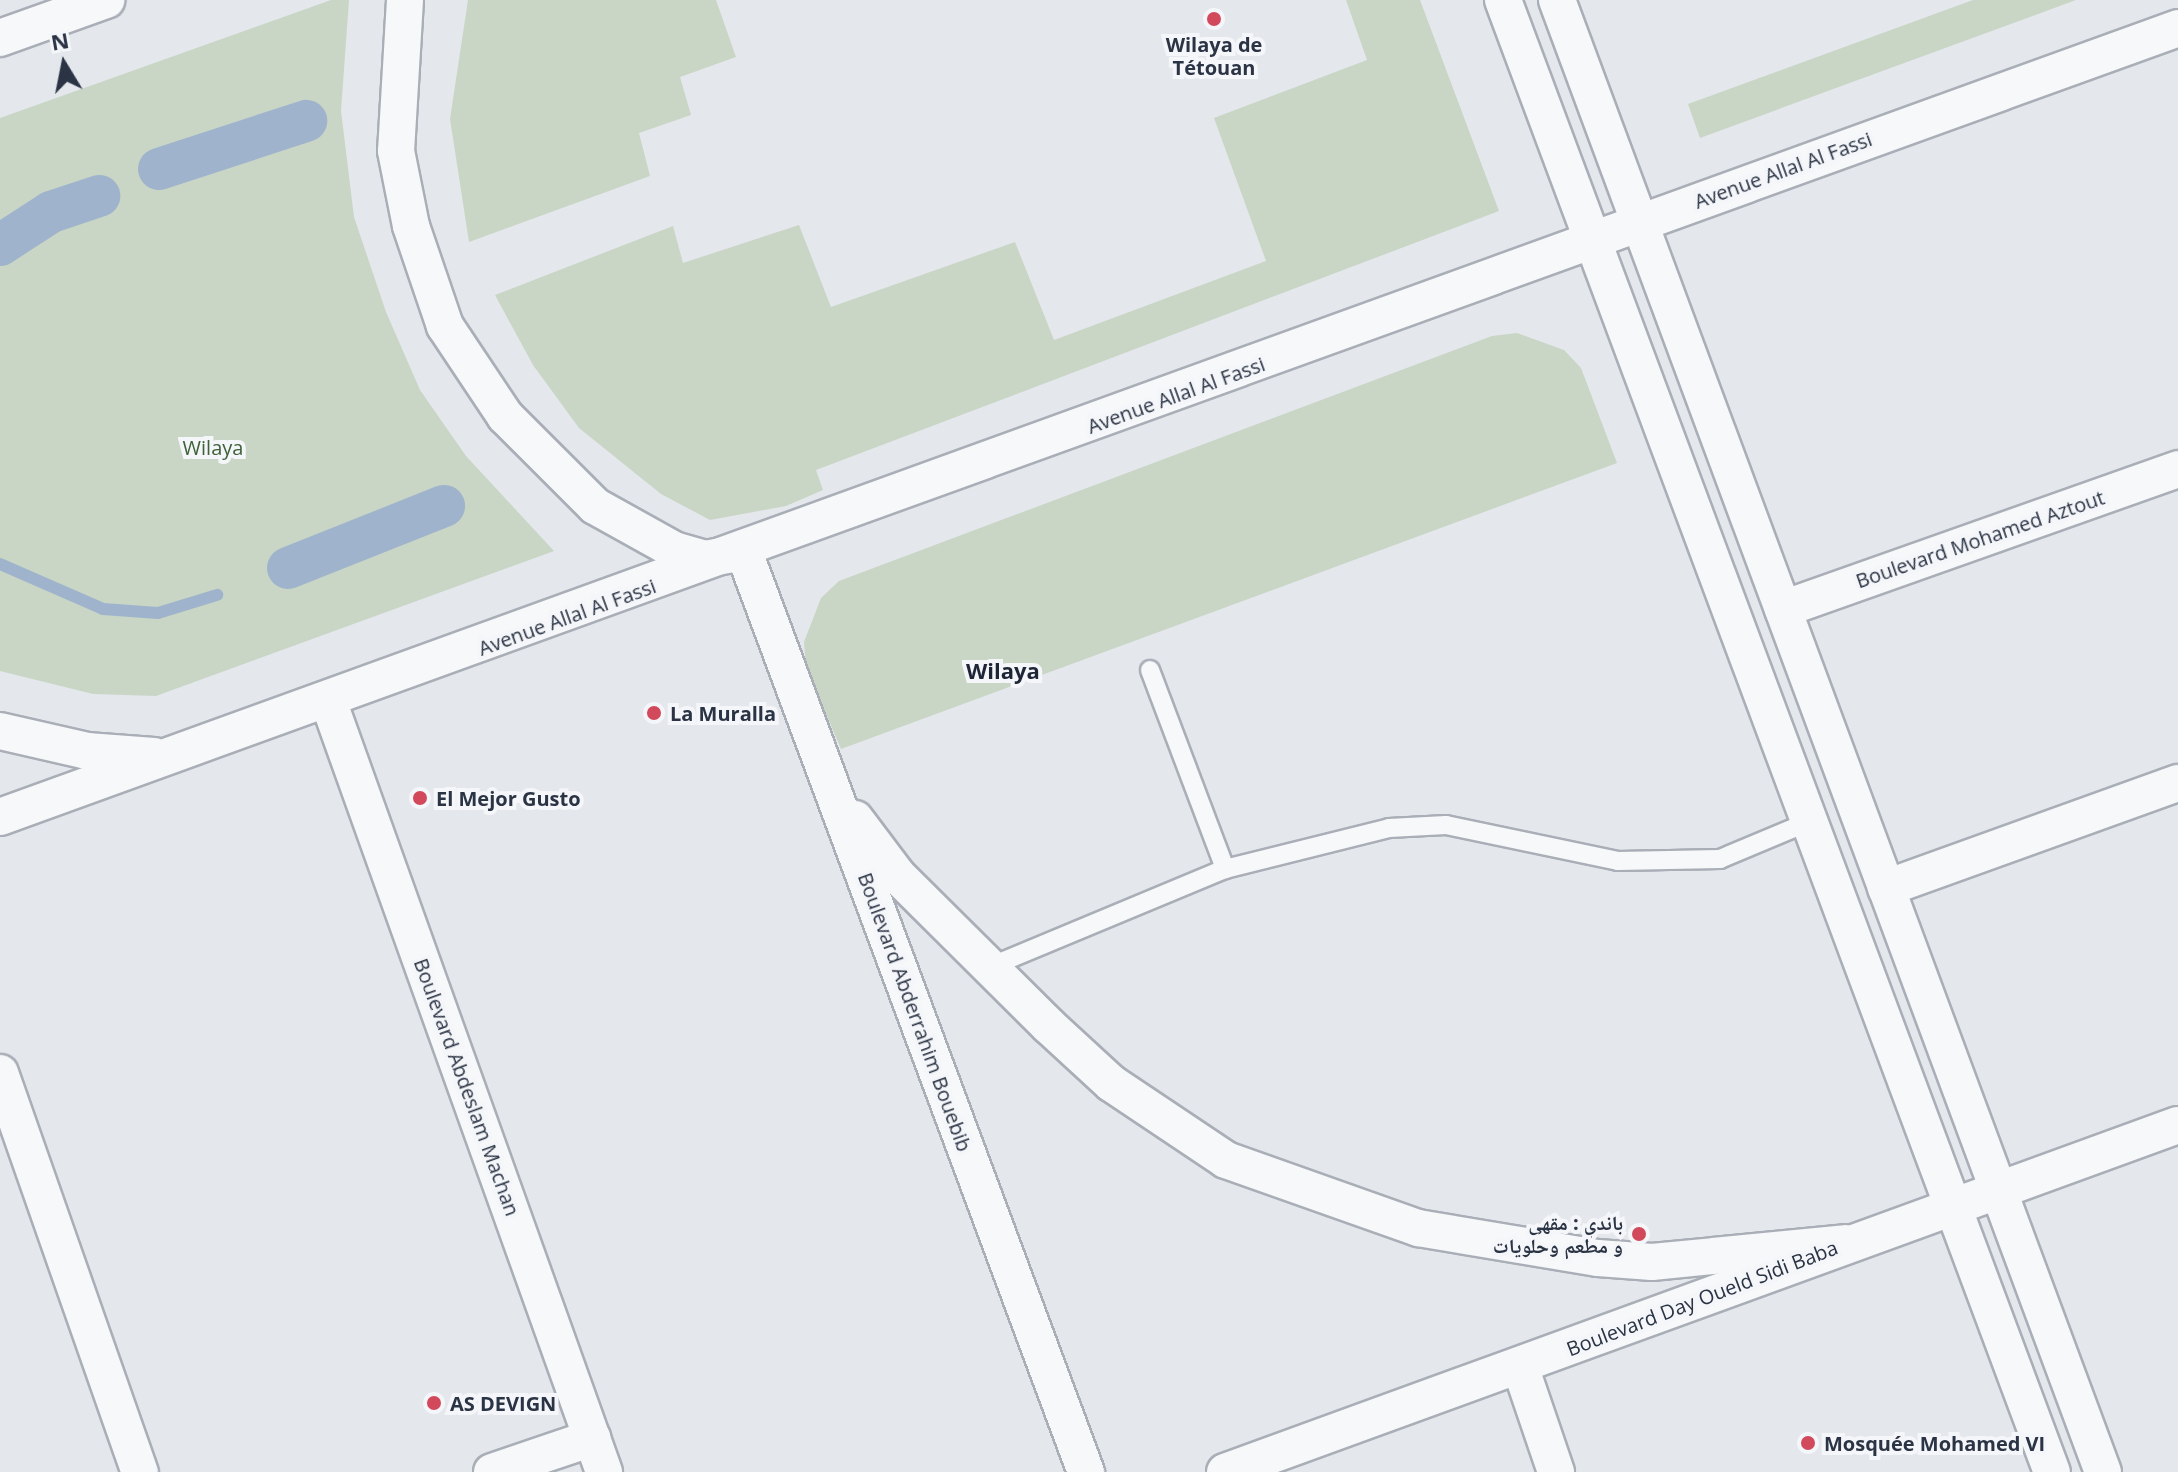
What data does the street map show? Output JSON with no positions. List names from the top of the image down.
{
  "streets": {
    "street": [
      "Avenue Allal Al Fassi",
      "Boulevard Mohamed Aztout",
      "Boulevard Abderrahim Bouebib",
      "Boulevard Abdeslam Machan",
      "Boulevard Day Oueld Sidi Baba"
    ]
  },
  "crossings": [
    ["Avenue Allal Al Fassi", "Boulevard Abderrahim Bouebib"],
    ["Avenue Allal Al Fassi", "Boulevard Abdeslam Machan"]
  ],
  "districts": ["Wilaya"],
  "parks": ["Wilaya"],
  "places": [
    "Wilaya de Tétouan",
    "La Muralla",
    "El Mejor Gusto",
    "باندي : مقهى و مطعم وحلويات",
    "AS DEVIGN",
    "Mosquée Mohamed VI"
  ],
  "north": "top"
}
